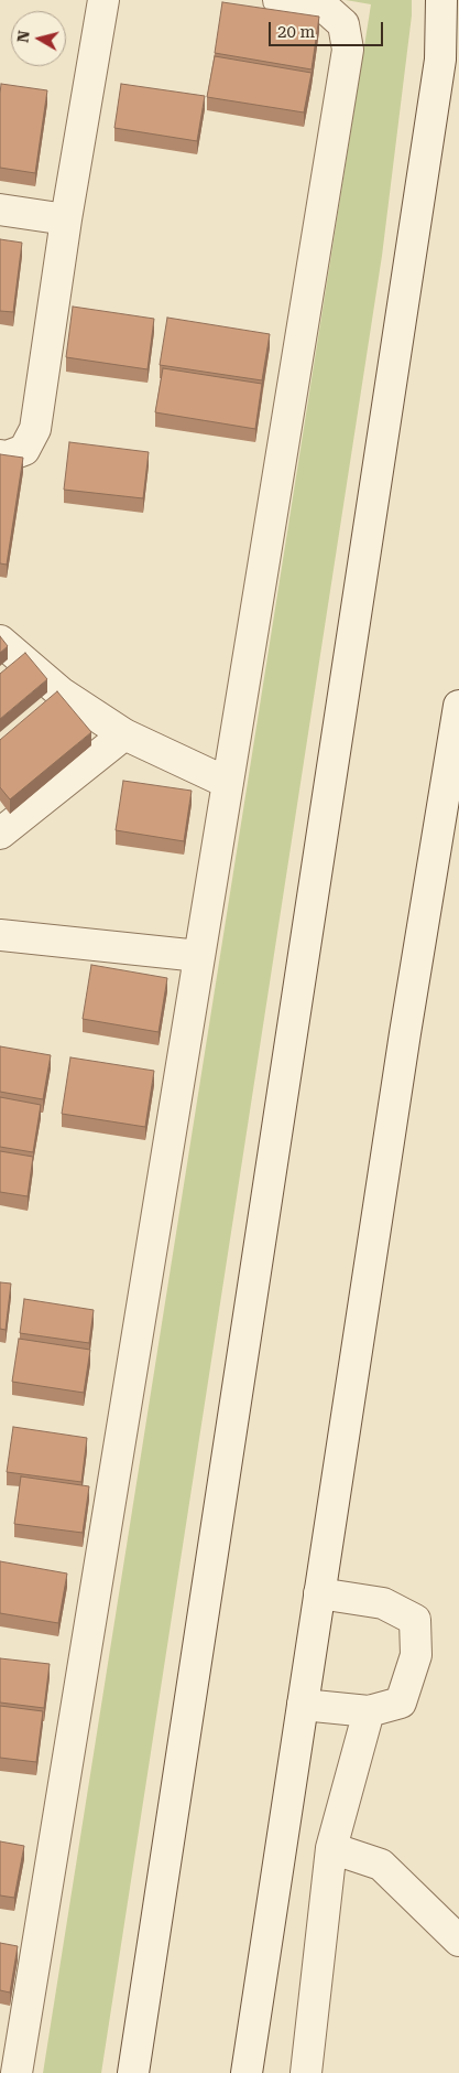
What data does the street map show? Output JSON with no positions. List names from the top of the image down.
{
  "scale_bar": "20 m",
  "north": "left"
}
